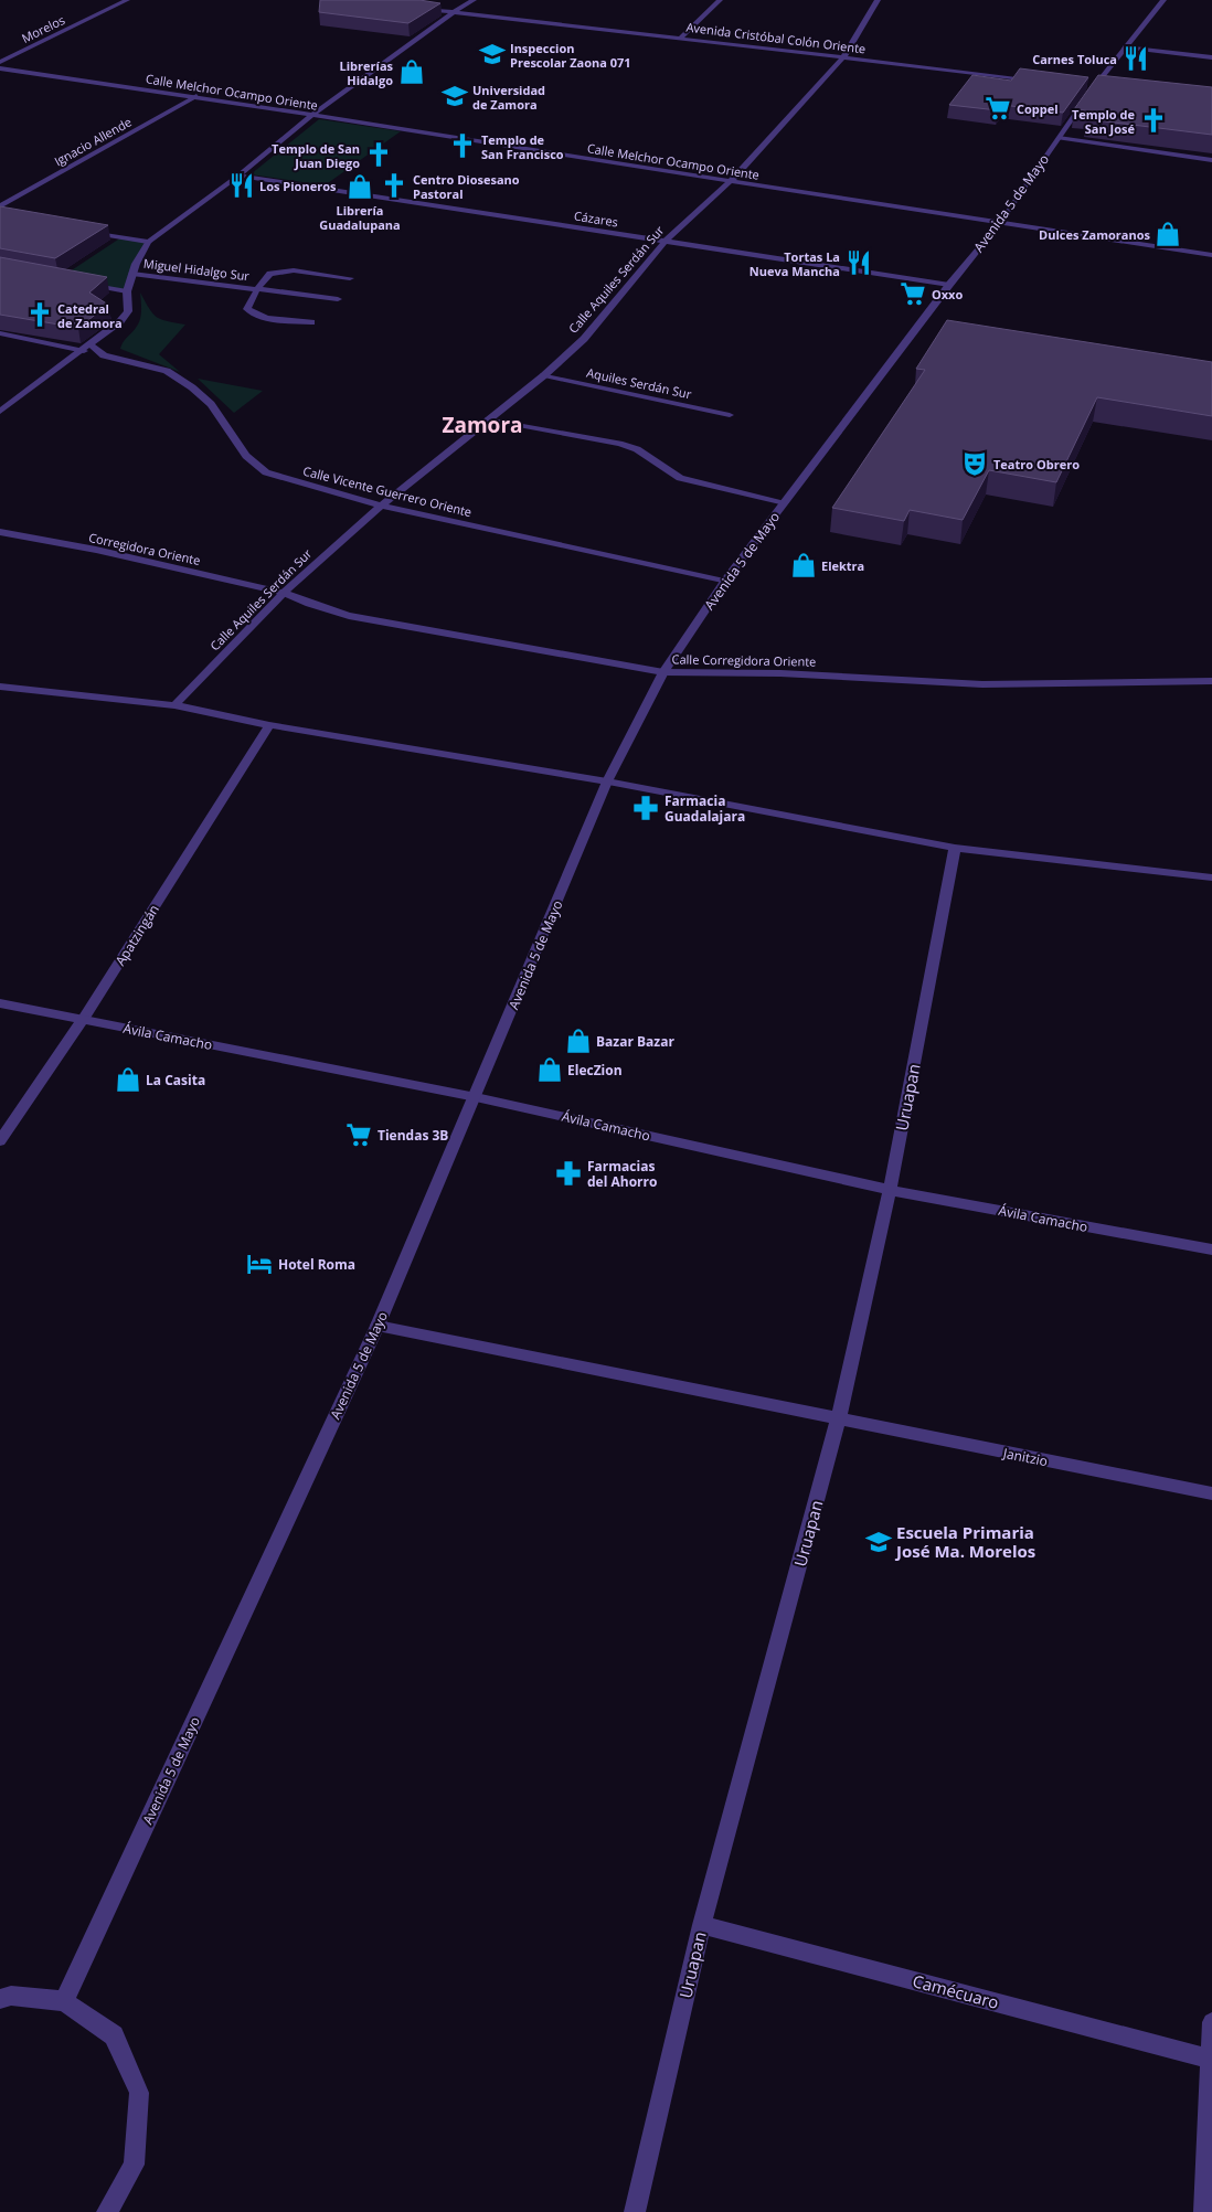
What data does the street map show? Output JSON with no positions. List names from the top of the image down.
{
  "streets": {
    "street": [
      "Morelos",
      "Avenida Cristóbal Colón Oriente",
      "Calle Melchor Ocampo Oriente",
      "Ignacio Allende",
      "Avenida 5 de Mayo",
      "Cázares",
      "Miguel Hidalgo Sur",
      "Calle Aquiles Serdán Sur",
      "Aquiles Serdán Sur",
      "Calle Vicente Guerrero Oriente",
      "Corregidora Oriente",
      "Calle Corregidora Oriente",
      "Apatzingán",
      "Ávila Camacho",
      "Uruapan",
      "Janitzio",
      "Camécuaro"
    ]
  },
  "crossings": [
    ["Avenida Cristóbal Colón Oriente", "Calle Aquiles Serdán Sur"],
    ["Calle Melchor Ocampo Oriente", "Ignacio Allende"],
    ["Calle Melchor Ocampo Oriente", "Avenida 5 de Mayo"],
    ["Calle Melchor Ocampo Oriente", "Calle Aquiles Serdán Sur"],
    ["Avenida 5 de Mayo", "Cázares"],
    ["Avenida 5 de Mayo", "Calle Vicente Guerrero Oriente"],
    ["Avenida 5 de Mayo", "Calle Corregidora Oriente"],
    ["Avenida 5 de Mayo", "Ávila Camacho"],
    ["Avenida 5 de Mayo", "Janitzio"],
    ["Cázares", "Calle Aquiles Serdán Sur"],
    ["Calle Aquiles Serdán Sur", "Aquiles Serdán Sur"],
    ["Calle Aquiles Serdán Sur", "Calle Vicente Guerrero Oriente"],
    ["Calle Aquiles Serdán Sur", "Corregidora Oriente"],
    ["Calle Aquiles Serdán Sur", "Calle Corregidora Oriente"],
    ["Corregidora Oriente", "Calle Corregidora Oriente"],
    ["Apatzingán", "Ávila Camacho"],
    ["Ávila Camacho", "Uruapan"],
    ["Uruapan", "Janitzio"],
    ["Uruapan", "Camécuaro"]
  ],
  "districts": ["Zamora"],
  "places": {
    "school or university": ["Inspeccion Prescolar Zaona 071", "Universidad de Zamora", "Escuela Primaria José Ma. Morelos"],
    "restaurant": ["Carnes Toluca", "Los Pioneros", "Tortas La Nueva Mancha"],
    "shop": [
      "Librerías Hidalgo",
      "Librería Guadalupana",
      "Dulces Zamoranos",
      "Elektra",
      "Bazar Bazar",
      "ElecZion",
      "La Casita"
    ],
    "supermarket": ["Coppel", "Oxxo", "Tiendas 3B"],
    "church": [
      "Templo de San José",
      "Templo de San Francisco",
      "Templo de San Juan Diego",
      "Centro Diosesano Pastoral",
      "Catedral de Zamora"
    ],
    "theatre": ["Teatro Obrero"],
    "pharmacy": ["Farmacia Guadalajara", "Farmacias del Ahorro"],
    "hotel": ["Hotel Roma"]
  }
}
